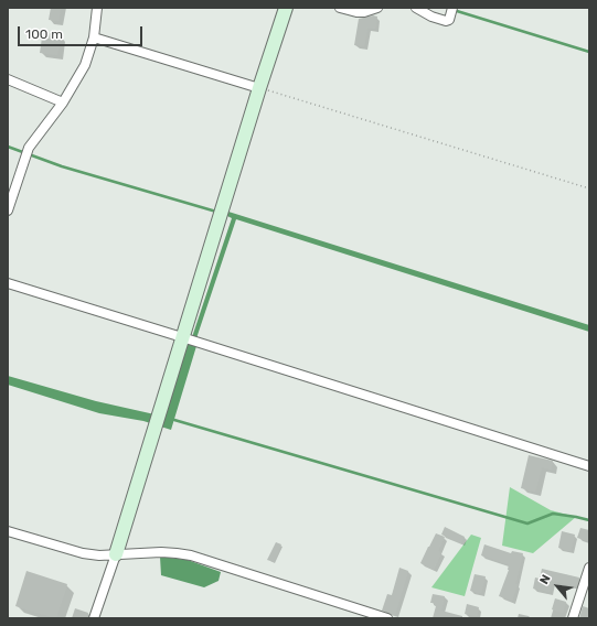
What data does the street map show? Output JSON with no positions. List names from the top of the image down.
{
  "scale_bar": "100 m",
  "north": "top left"
}
